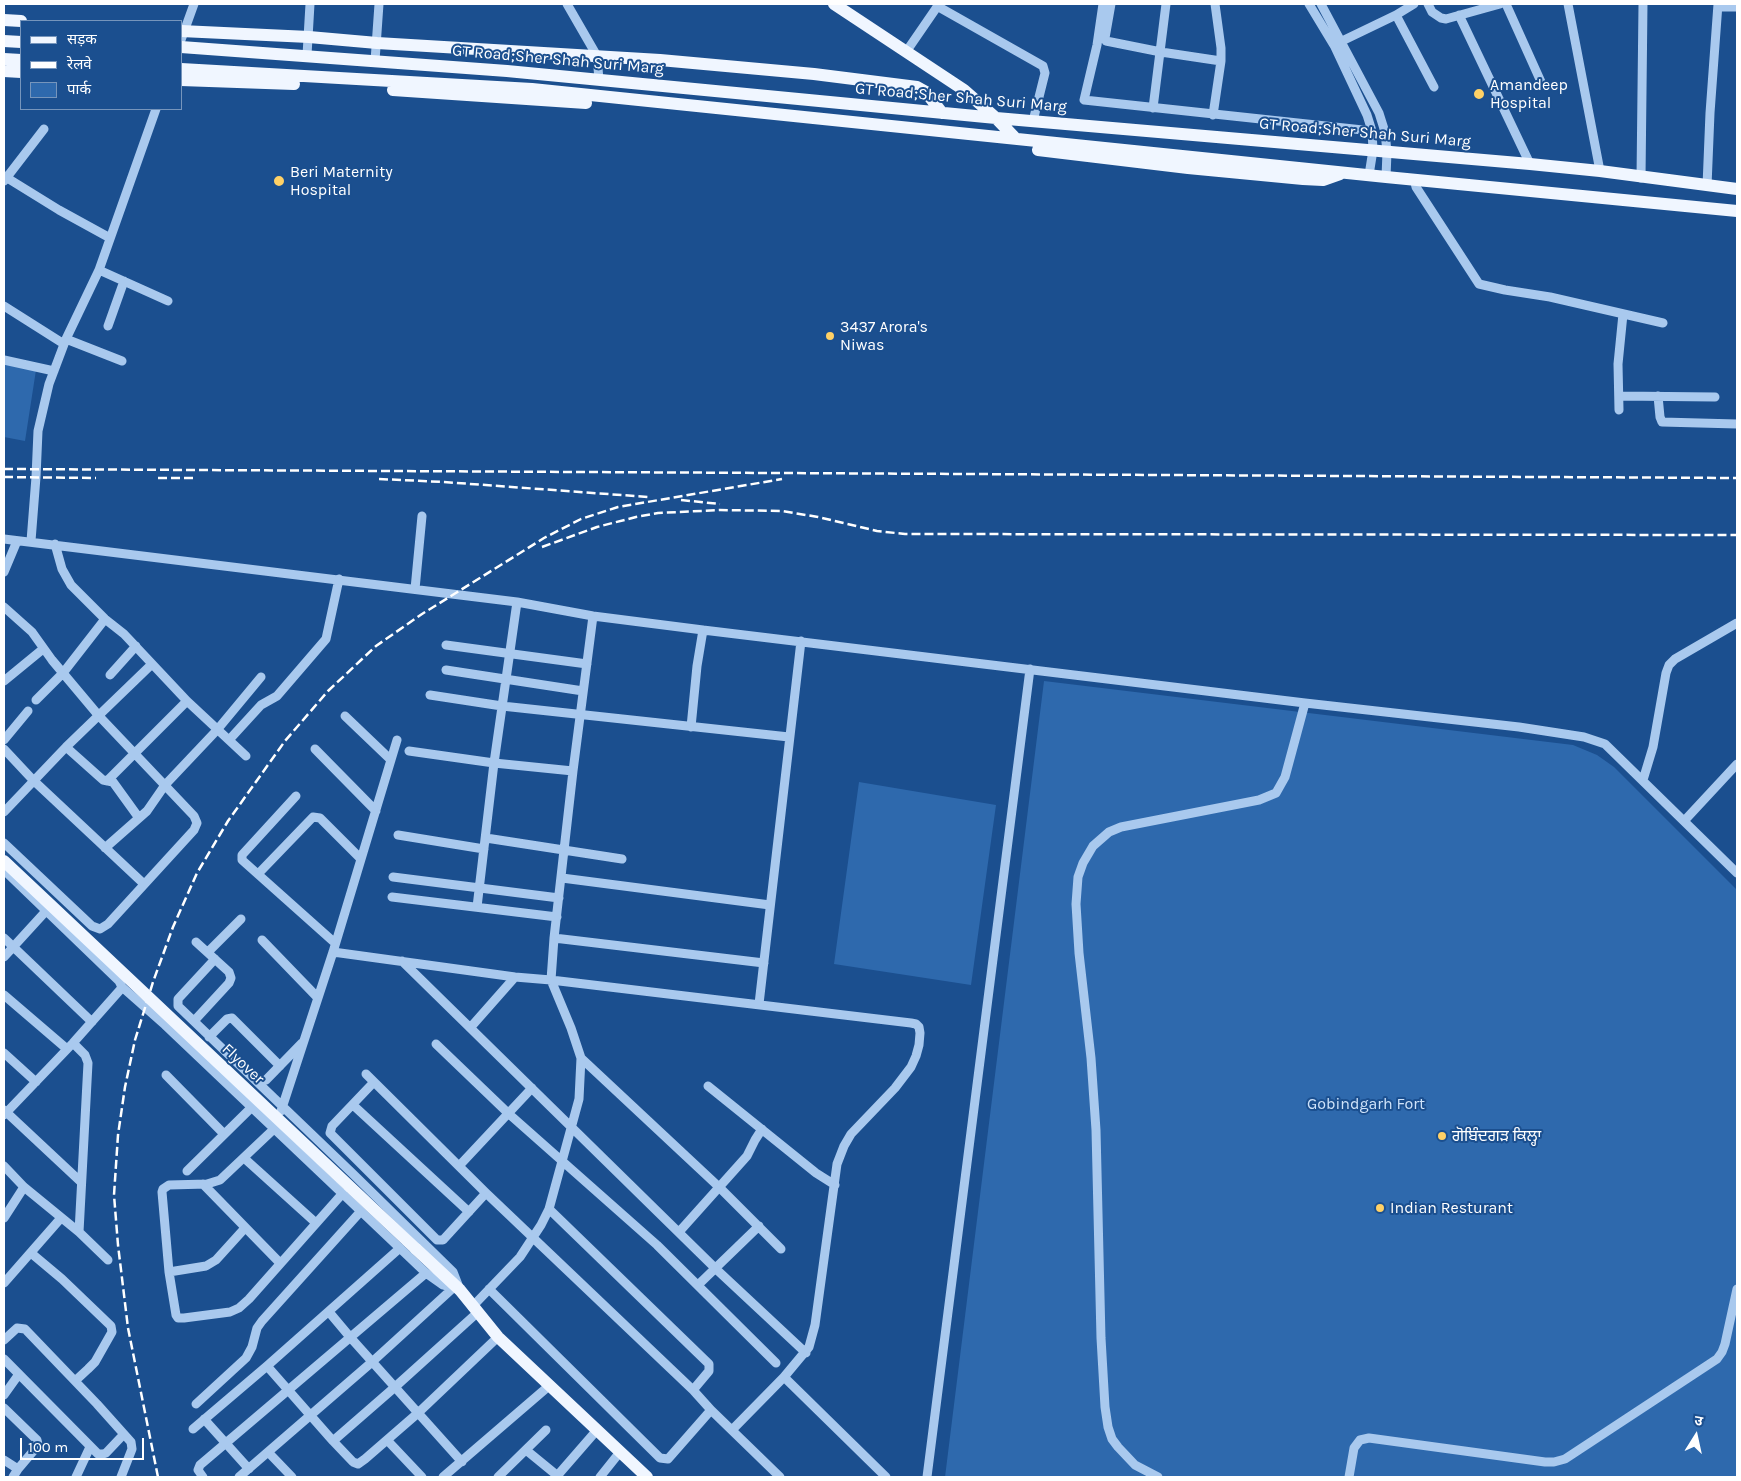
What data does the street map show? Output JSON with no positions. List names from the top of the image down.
{
  "streets": {
    "main road": ["GT Road;Sher Shah Suri Marg", "Flyover"]
  },
  "parks": ["Gobindgarh Fort"],
  "places": [
    "Amandeep Hospital",
    "Beri Maternity Hospital",
    "3437 Arora's Niwas",
    "ਗੋਬਿੰਦਗੜ ਕਿਲ੍ਹਾ",
    "Indian Resturant"
  ],
  "legend": ["सड़क", "रेलवे", "पार्क"],
  "scale_bar": "100 m",
  "north": "top"
}
